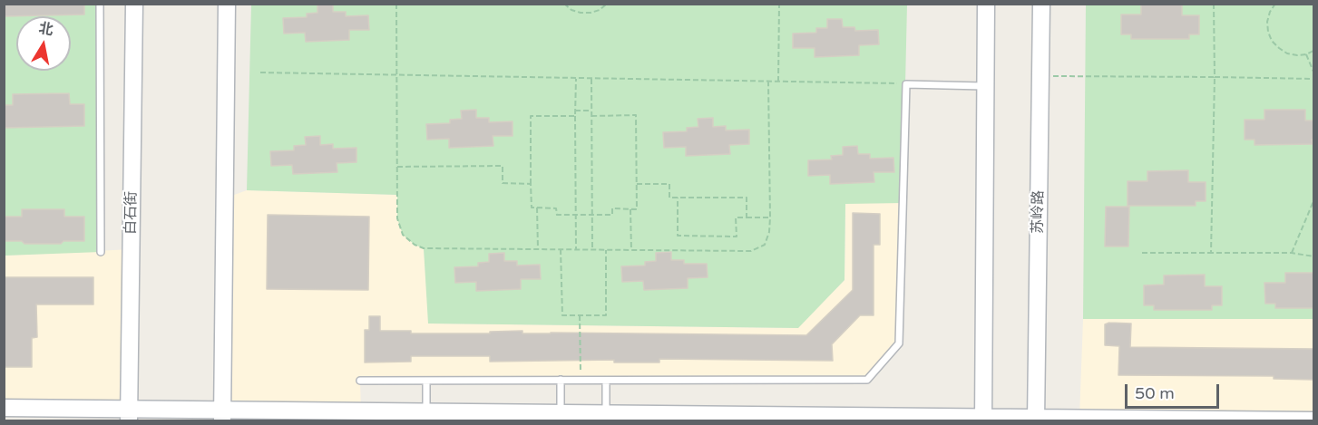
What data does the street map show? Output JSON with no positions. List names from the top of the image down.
{
  "streets": {
    "street": ["苏岭路", "白石街"]
  },
  "scale_bar": "50 m",
  "north": "top"
}
